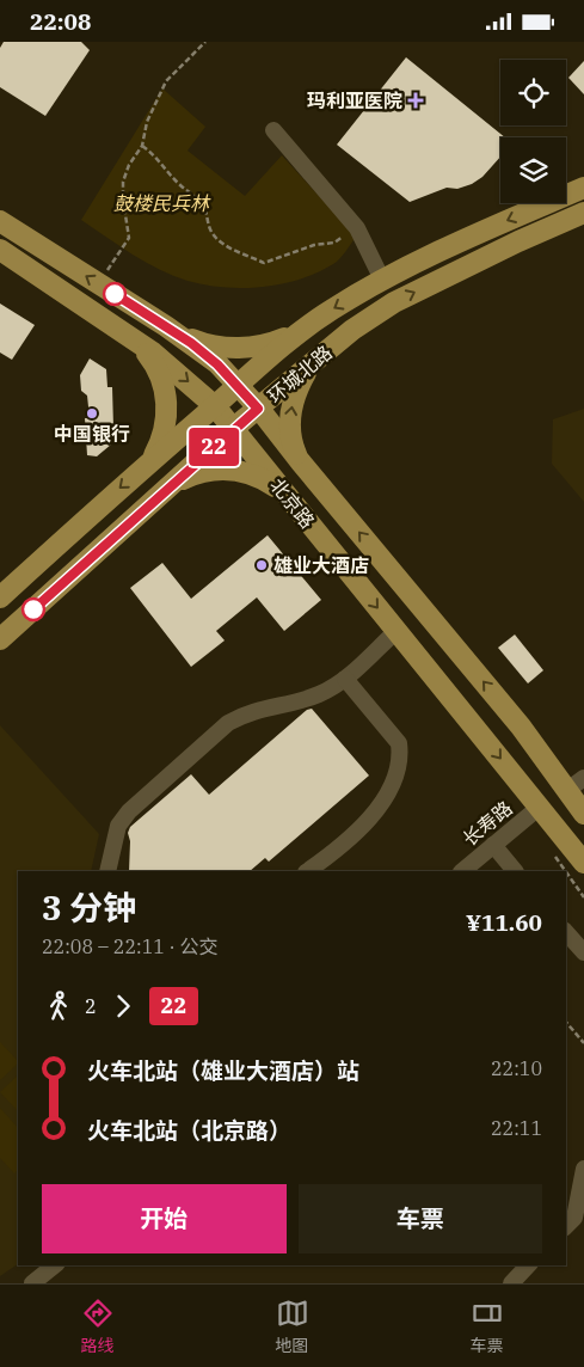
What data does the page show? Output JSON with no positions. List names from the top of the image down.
{
  "streets": {
    "main road": ["环城北路", "北京路"],
    "street": ["长寿路"]
  },
  "crossings": [
    ["环城北路", "北京路"],
    ["北京路", "长寿路"]
  ],
  "parks": ["鼓楼民兵林"],
  "places": {
    "health": ["玛利亚医院"],
    "other": ["中国银行", "雄业大酒店"]
  },
  "lines": ["bus line 22"],
  "page": {
    "status": "22:08",
    "on_map": "22",
    "heading": ["3 分钟", "22:08 – 22:11 · 公交", "¥11.60"],
    "legs": ["2", "22"],
    "list": [
      {
        "name": "火车北站（雄业大酒店）站",
        "value": "22:10"
      },
      {
        "name": "火车北站（北京路）",
        "value": "22:11"
      }
    ],
    "buttons": ["开始", "车票"],
    "tabs": ["路线", "地图", "车票"]
  }
}
